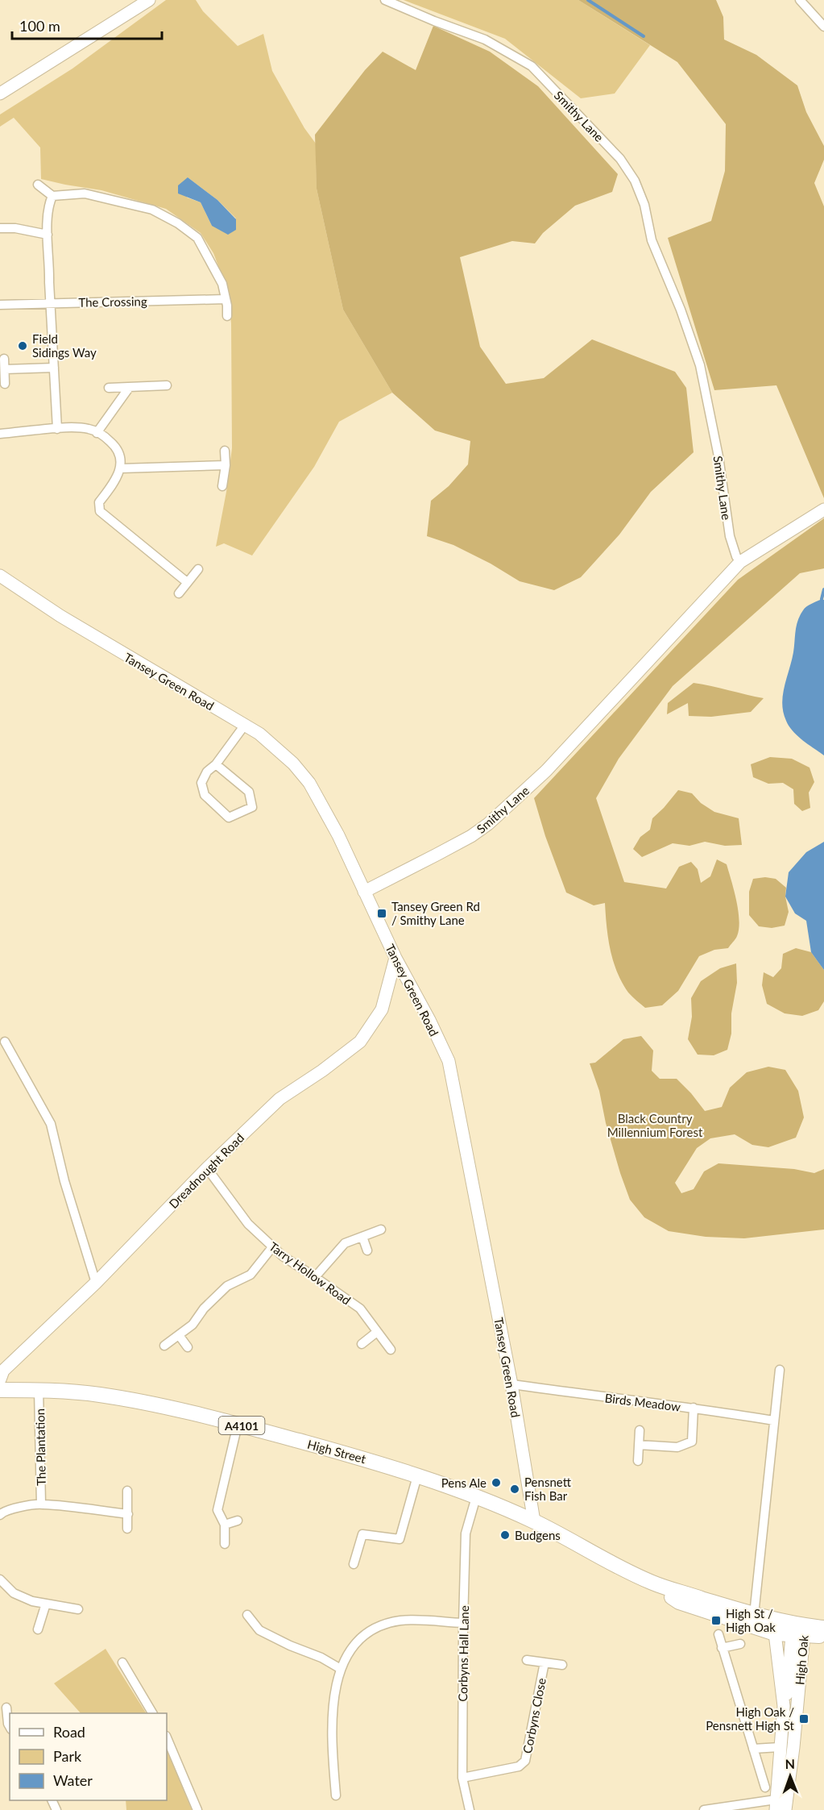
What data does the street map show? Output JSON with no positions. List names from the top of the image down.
{
  "streets": {
    "main road": ["A4101", "High Street"],
    "street": [
      "Smithy Lane",
      "The Crossing",
      "Tansey Green Road",
      "Dreadnought Road",
      "Tarry Hollow Road",
      "Birds Meadow",
      "The Plantation",
      "Corbyns Hall Lane",
      "High Oak",
      "Corbyns Close"
    ]
  },
  "crossings": [
    ["Smithy Lane", "Tansey Green Road"],
    ["Tansey Green Road", "Dreadnought Road"],
    ["Tansey Green Road", "Birds Meadow"],
    ["Tansey Green Road", "High Street"],
    ["Dreadnought Road", "Tarry Hollow Road"],
    ["The Plantation", "High Street"],
    ["High Street", "Corbyns Hall Lane"],
    ["High Street", "High Oak"],
    ["Corbyns Hall Lane", "Corbyns Close"]
  ],
  "parks": ["Black Country Millennium Forest"],
  "places": {
    "other": [
      "Field Sidings Way",
      "Pens Ale",
      "Pensnett Fish Bar",
      "Budgens"
    ],
    "transit": ["Tansey Green Rd / Smithy Lane", "High St / High Oak", "High Oak / Pensnett High St"]
  },
  "legend": ["Road", "Park", "Water"],
  "scale_bar": "100 m",
  "north": "top"
}
